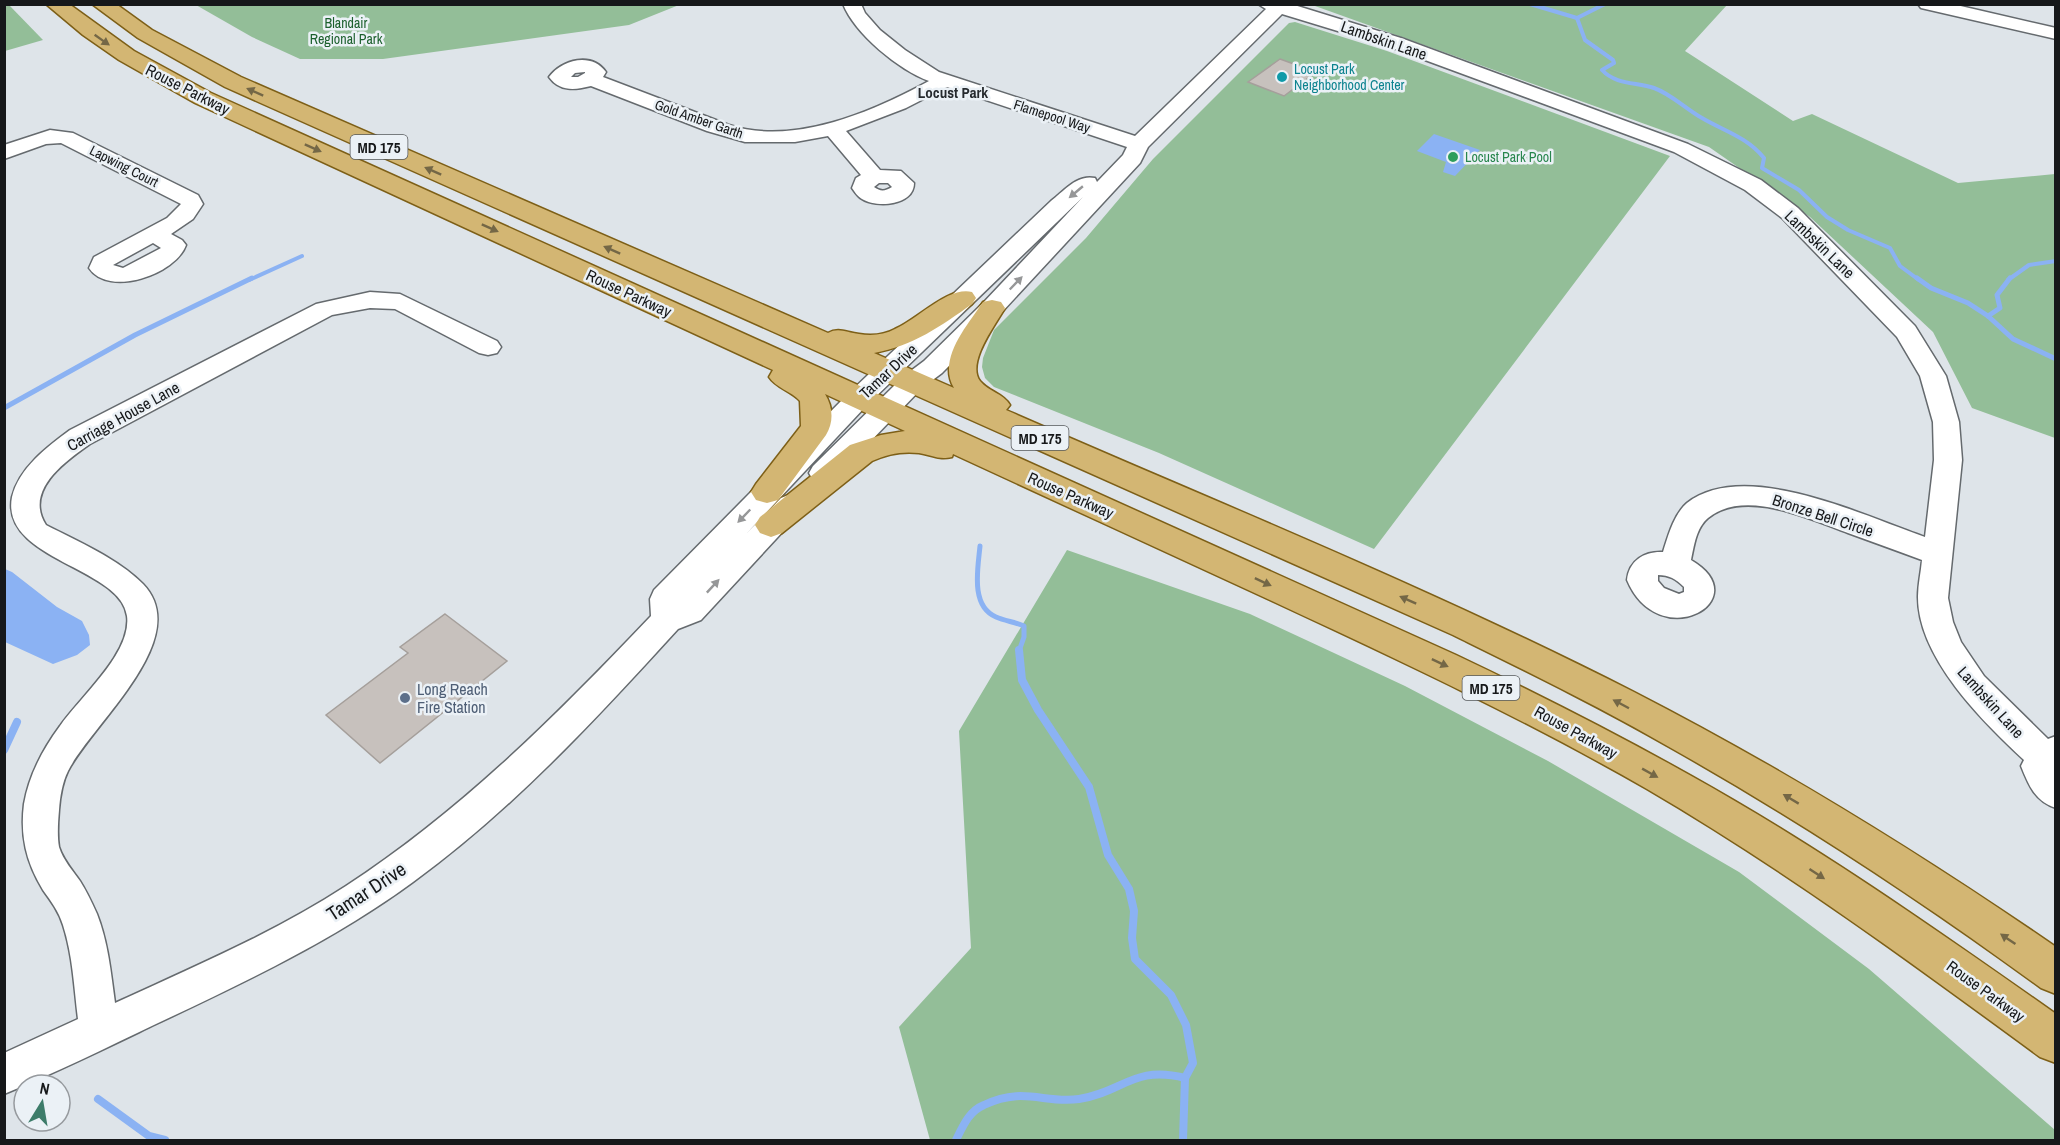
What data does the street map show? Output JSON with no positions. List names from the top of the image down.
{
  "streets": {
    "main road": ["Rouse Parkway", "MD 175"],
    "street": [
      "Lambskin Lane",
      "Flamepool Way",
      "Gold Amber Garth",
      "Lapwing Court",
      "Tamar Drive",
      "Carriage House Lane",
      "Bronze Bell Circle"
    ]
  },
  "crossings": [
    ["Lambskin Lane", "Tamar Drive"],
    ["Lambskin Lane", "Bronze Bell Circle"],
    ["Rouse Parkway", "Tamar Drive"],
    ["Flamepool Way", "Gold Amber Garth"],
    ["Flamepool Way", "Tamar Drive"],
    ["Tamar Drive", "Carriage House Lane"]
  ],
  "districts": ["Locust Park"],
  "parks": ["Blandair Regional Park"],
  "places": ["Locust Park Neighborhood Center", "Locust Park Pool", "Long Reach Fire Station"],
  "north": "top"
}
